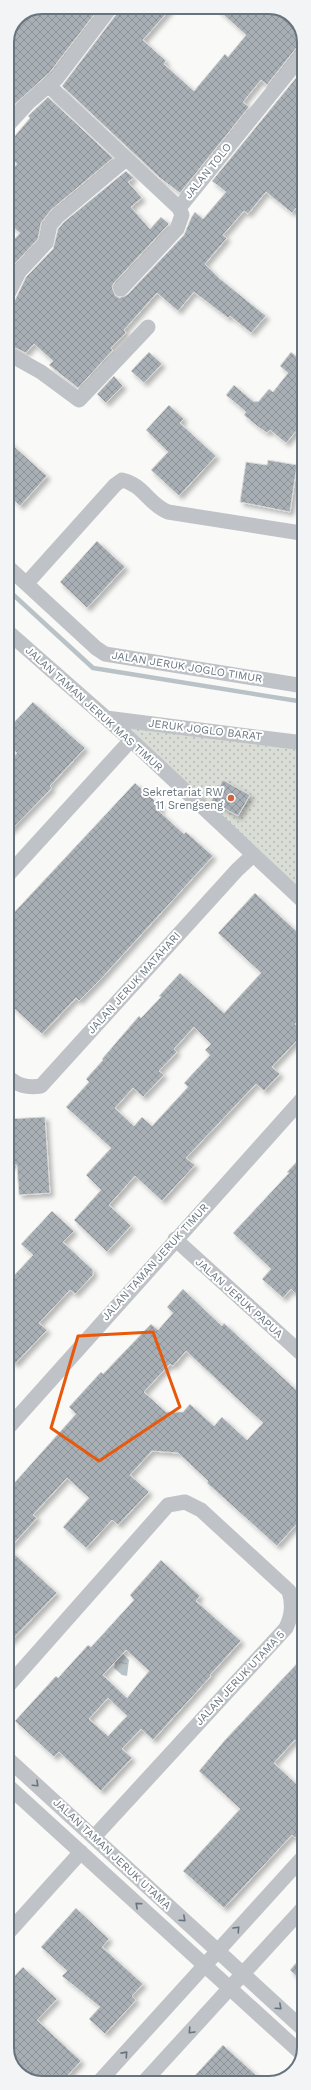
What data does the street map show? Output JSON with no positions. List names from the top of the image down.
{
  "streets": {
    "street": [
      "JALAN TOLO",
      "JALAN JERUK JOGLO TIMUR",
      "JALAN TAMAN JERUK MAS TIMUR",
      "JERUK JOGLO BARAT",
      "JALAN JERUK MATAHARI",
      "JALAN TAMAN JERUK TIMUR",
      "JALAN JERUK PAPUA",
      "JALAN JERUK UTAMA 5",
      "JALAN TAMAN JERUK UTAMA"
    ]
  },
  "crossings": [
    ["JALAN TAMAN JERUK MAS TIMUR", "JERUK JOGLO BARAT"],
    ["JALAN TAMAN JERUK MAS TIMUR", "JALAN JERUK MATAHARI"],
    ["JALAN TAMAN JERUK TIMUR", "JALAN JERUK PAPUA"],
    ["JALAN JERUK UTAMA 5", "JALAN TAMAN JERUK UTAMA"]
  ],
  "places": ["Sekretariat RW 11 Srengseng"]
}
